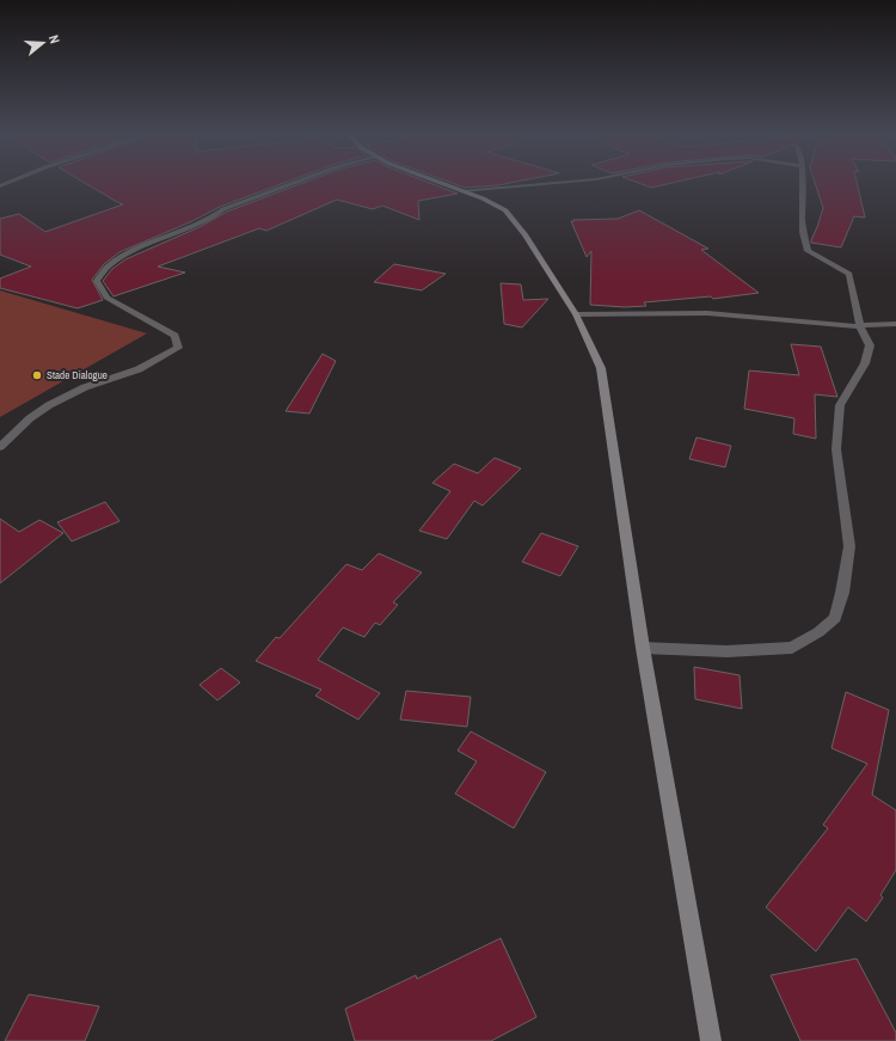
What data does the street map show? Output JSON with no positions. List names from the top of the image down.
{
  "places": ["Stade Dialogue"],
  "north": "right"
}
